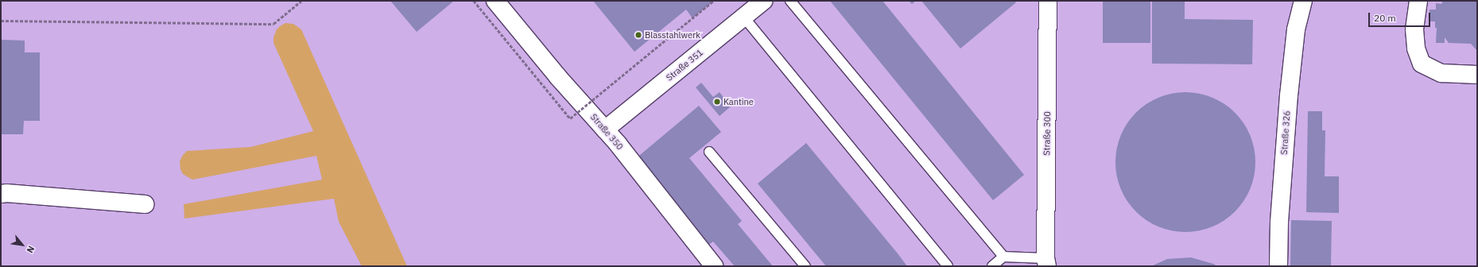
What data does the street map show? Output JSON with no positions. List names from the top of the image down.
{
  "streets": {
    "street": [
      "Straße 351",
      "Straße 350",
      "Straße 326",
      "Straße 300"
    ]
  },
  "crossings": [
    ["Straße 351", "Straße 350"]
  ],
  "places": ["Blasstahlwerk", "Kantine"],
  "scale_bar": "20 m",
  "north": "bottom right"
}
